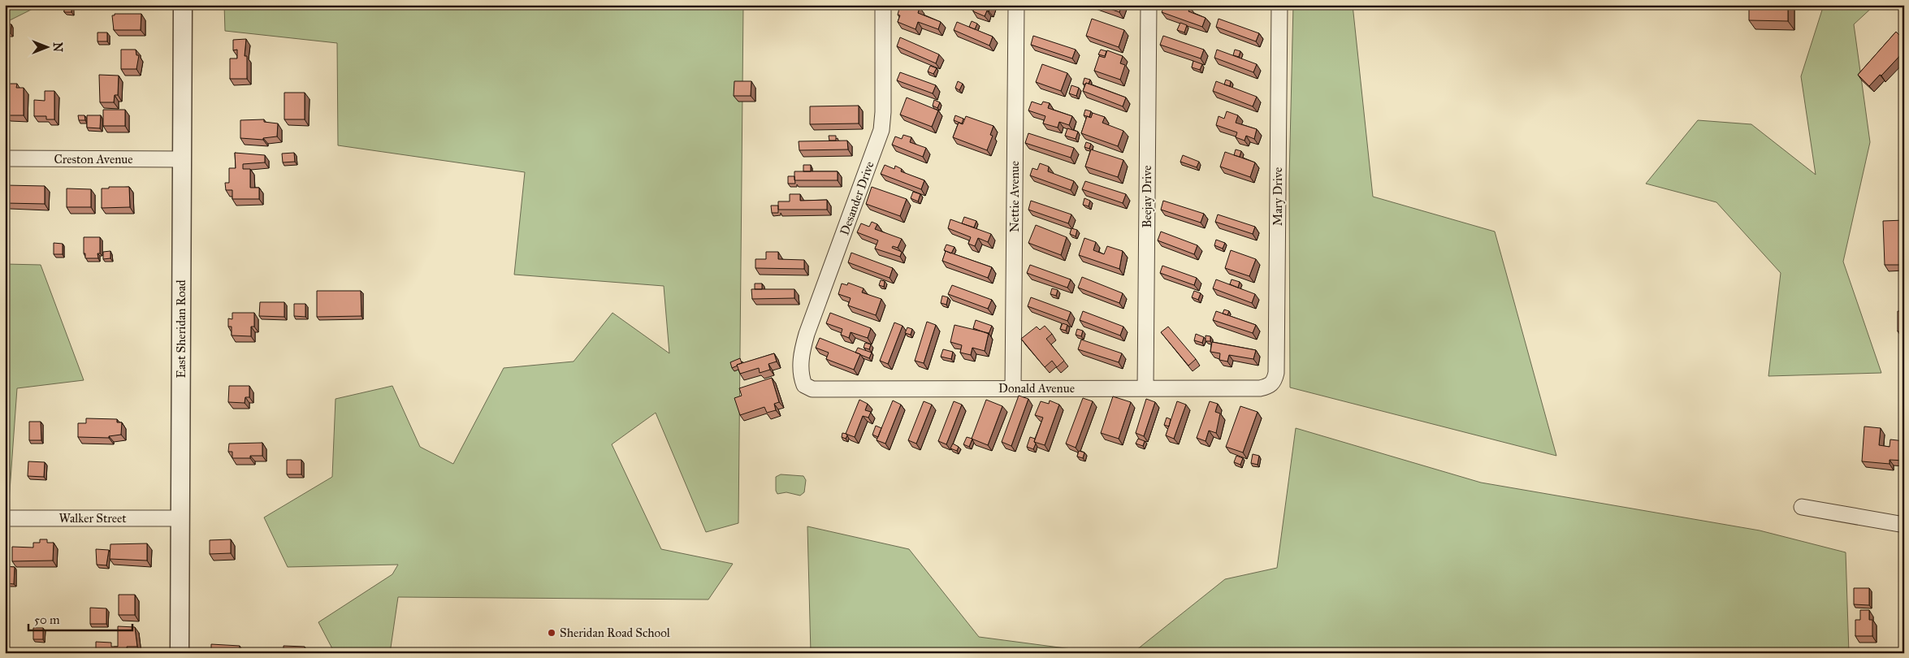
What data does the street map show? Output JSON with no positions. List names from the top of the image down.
{
  "streets": {
    "street": [
      "Creston Avenue",
      "Nettie Avenue",
      "Beejay Drive",
      "Mary Drive",
      "Desander Drive",
      "East Sheridan Road",
      "Donald Avenue",
      "Walker Street"
    ]
  },
  "crossings": [
    ["Creston Avenue", "East Sheridan Road"],
    ["Nettie Avenue", "Donald Avenue"],
    ["Beejay Drive", "Donald Avenue"],
    ["Mary Drive", "Donald Avenue"],
    ["Desander Drive", "Donald Avenue"],
    ["East Sheridan Road", "Walker Street"]
  ],
  "places": ["Sheridan Road School"],
  "scale_bar": "50 m",
  "north": "right"
}
